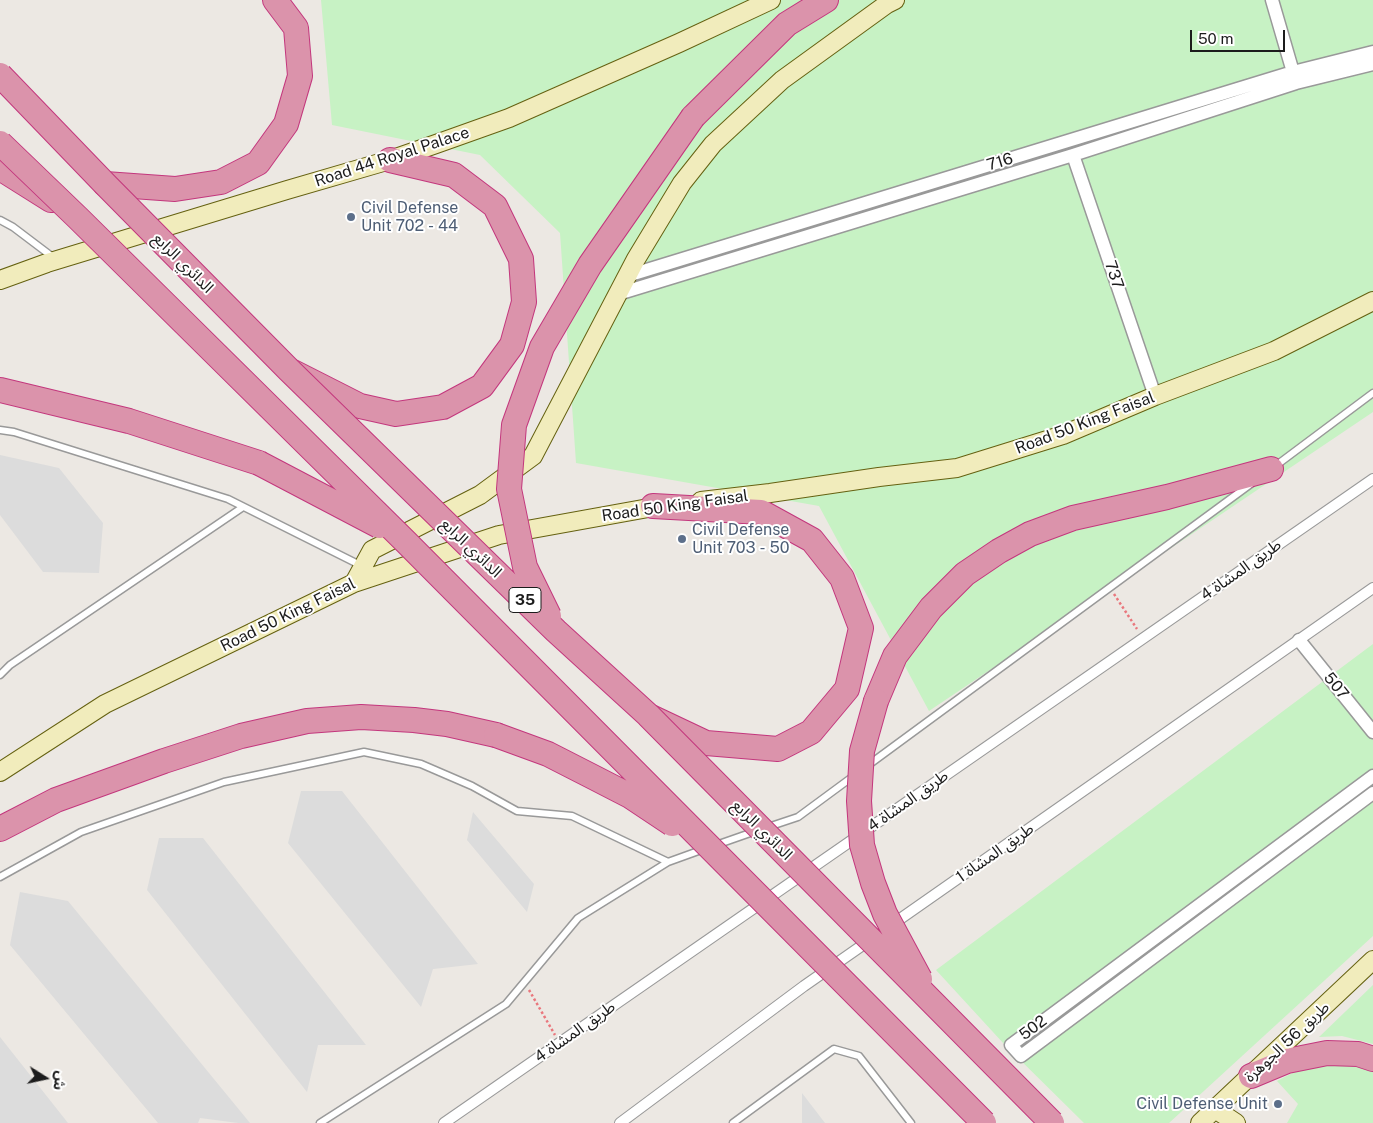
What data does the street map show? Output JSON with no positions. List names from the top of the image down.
{
  "streets": {
    "highway": ["الدائري الرابع", "35"],
    "main road": ["Road 44 Royal Palace", "Road 50 King Faisal", "طريق 56 الجوهرة"],
    "street": [
      "716",
      "737",
      "طريق المشاة 4",
      "507",
      "طريق المشاة 1",
      "502"
    ]
  },
  "crossings": [
    ["737", "Road 50 King Faisal"],
    ["507", "طريق المشاة 1"]
  ],
  "places": ["Civil Defense Unit 702 - 44", "Civil Defense Unit 703 - 50", "Civil Defense Unit"],
  "scale_bar": "50 m",
  "north": "right"
}
